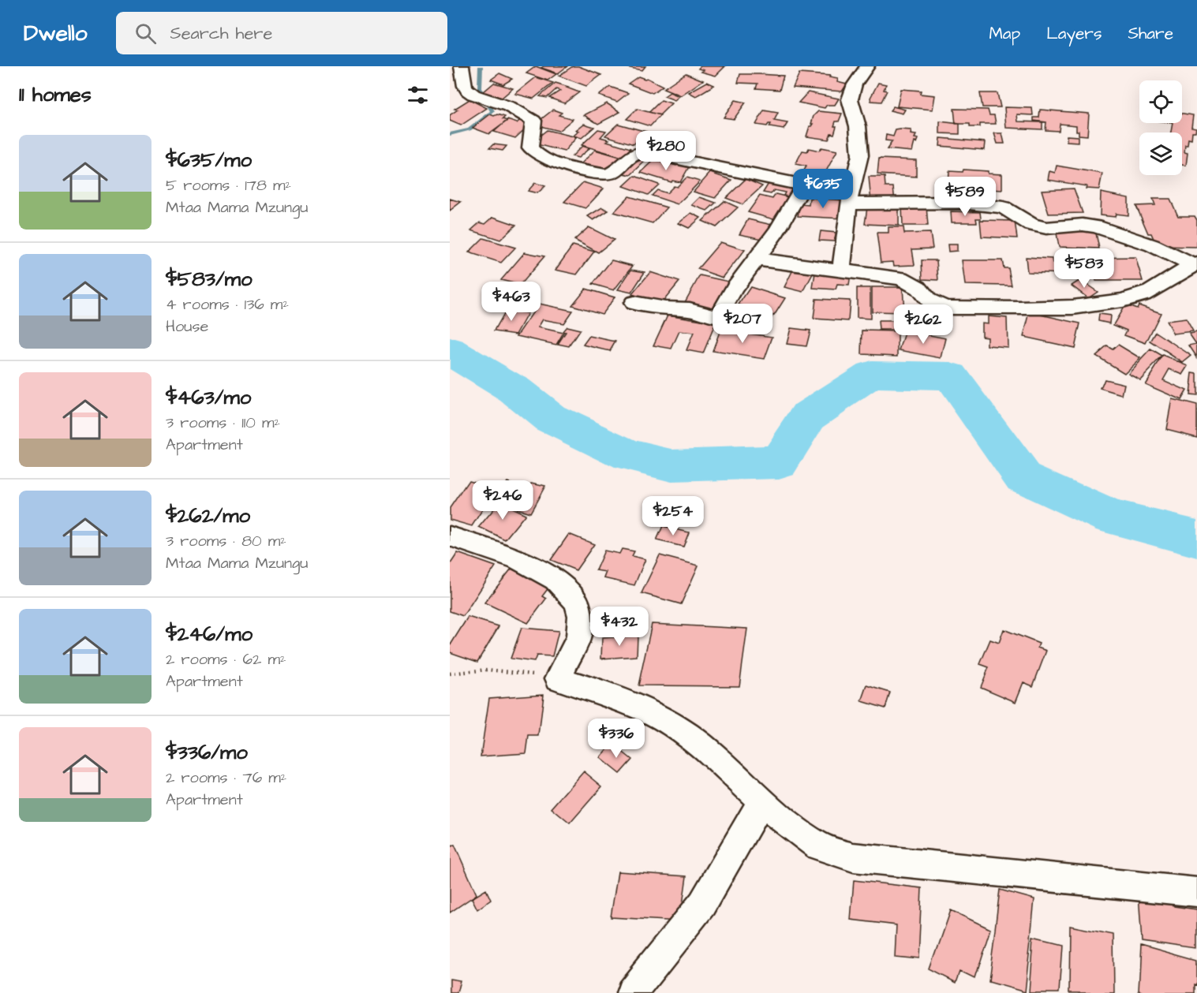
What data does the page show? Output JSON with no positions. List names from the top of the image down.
{
  "page": {
    "header": "Dwello",
    "search": "Search here",
    "nav": ["Map", "Layers", "Share"],
    "heading": "11 homes",
    "list": [
      {
        "name": "$635/mo",
        "note": "5 rooms · 178 m² · Mtaa Mama Mzungu"
      },
      {
        "name": "$583/mo",
        "note": "4 rooms · 136 m² · House"
      },
      {
        "name": "$463/mo",
        "note": "3 rooms · 110 m² · Apartment"
      },
      {
        "name": "$262/mo",
        "note": "3 rooms · 80 m² · Mtaa Mama Mzungu"
      },
      {
        "name": "$246/mo",
        "note": "2 rooms · 62 m² · Apartment"
      },
      {
        "name": "$336/mo",
        "note": "2 rooms · 76 m² · Apartment"
      }
    ],
    "price": [
      "$280",
      "$635",
      "$589",
      "$583",
      "$463",
      "$207",
      "$262",
      "$246",
      "$254",
      "$432",
      "$336"
    ]
  }
}
